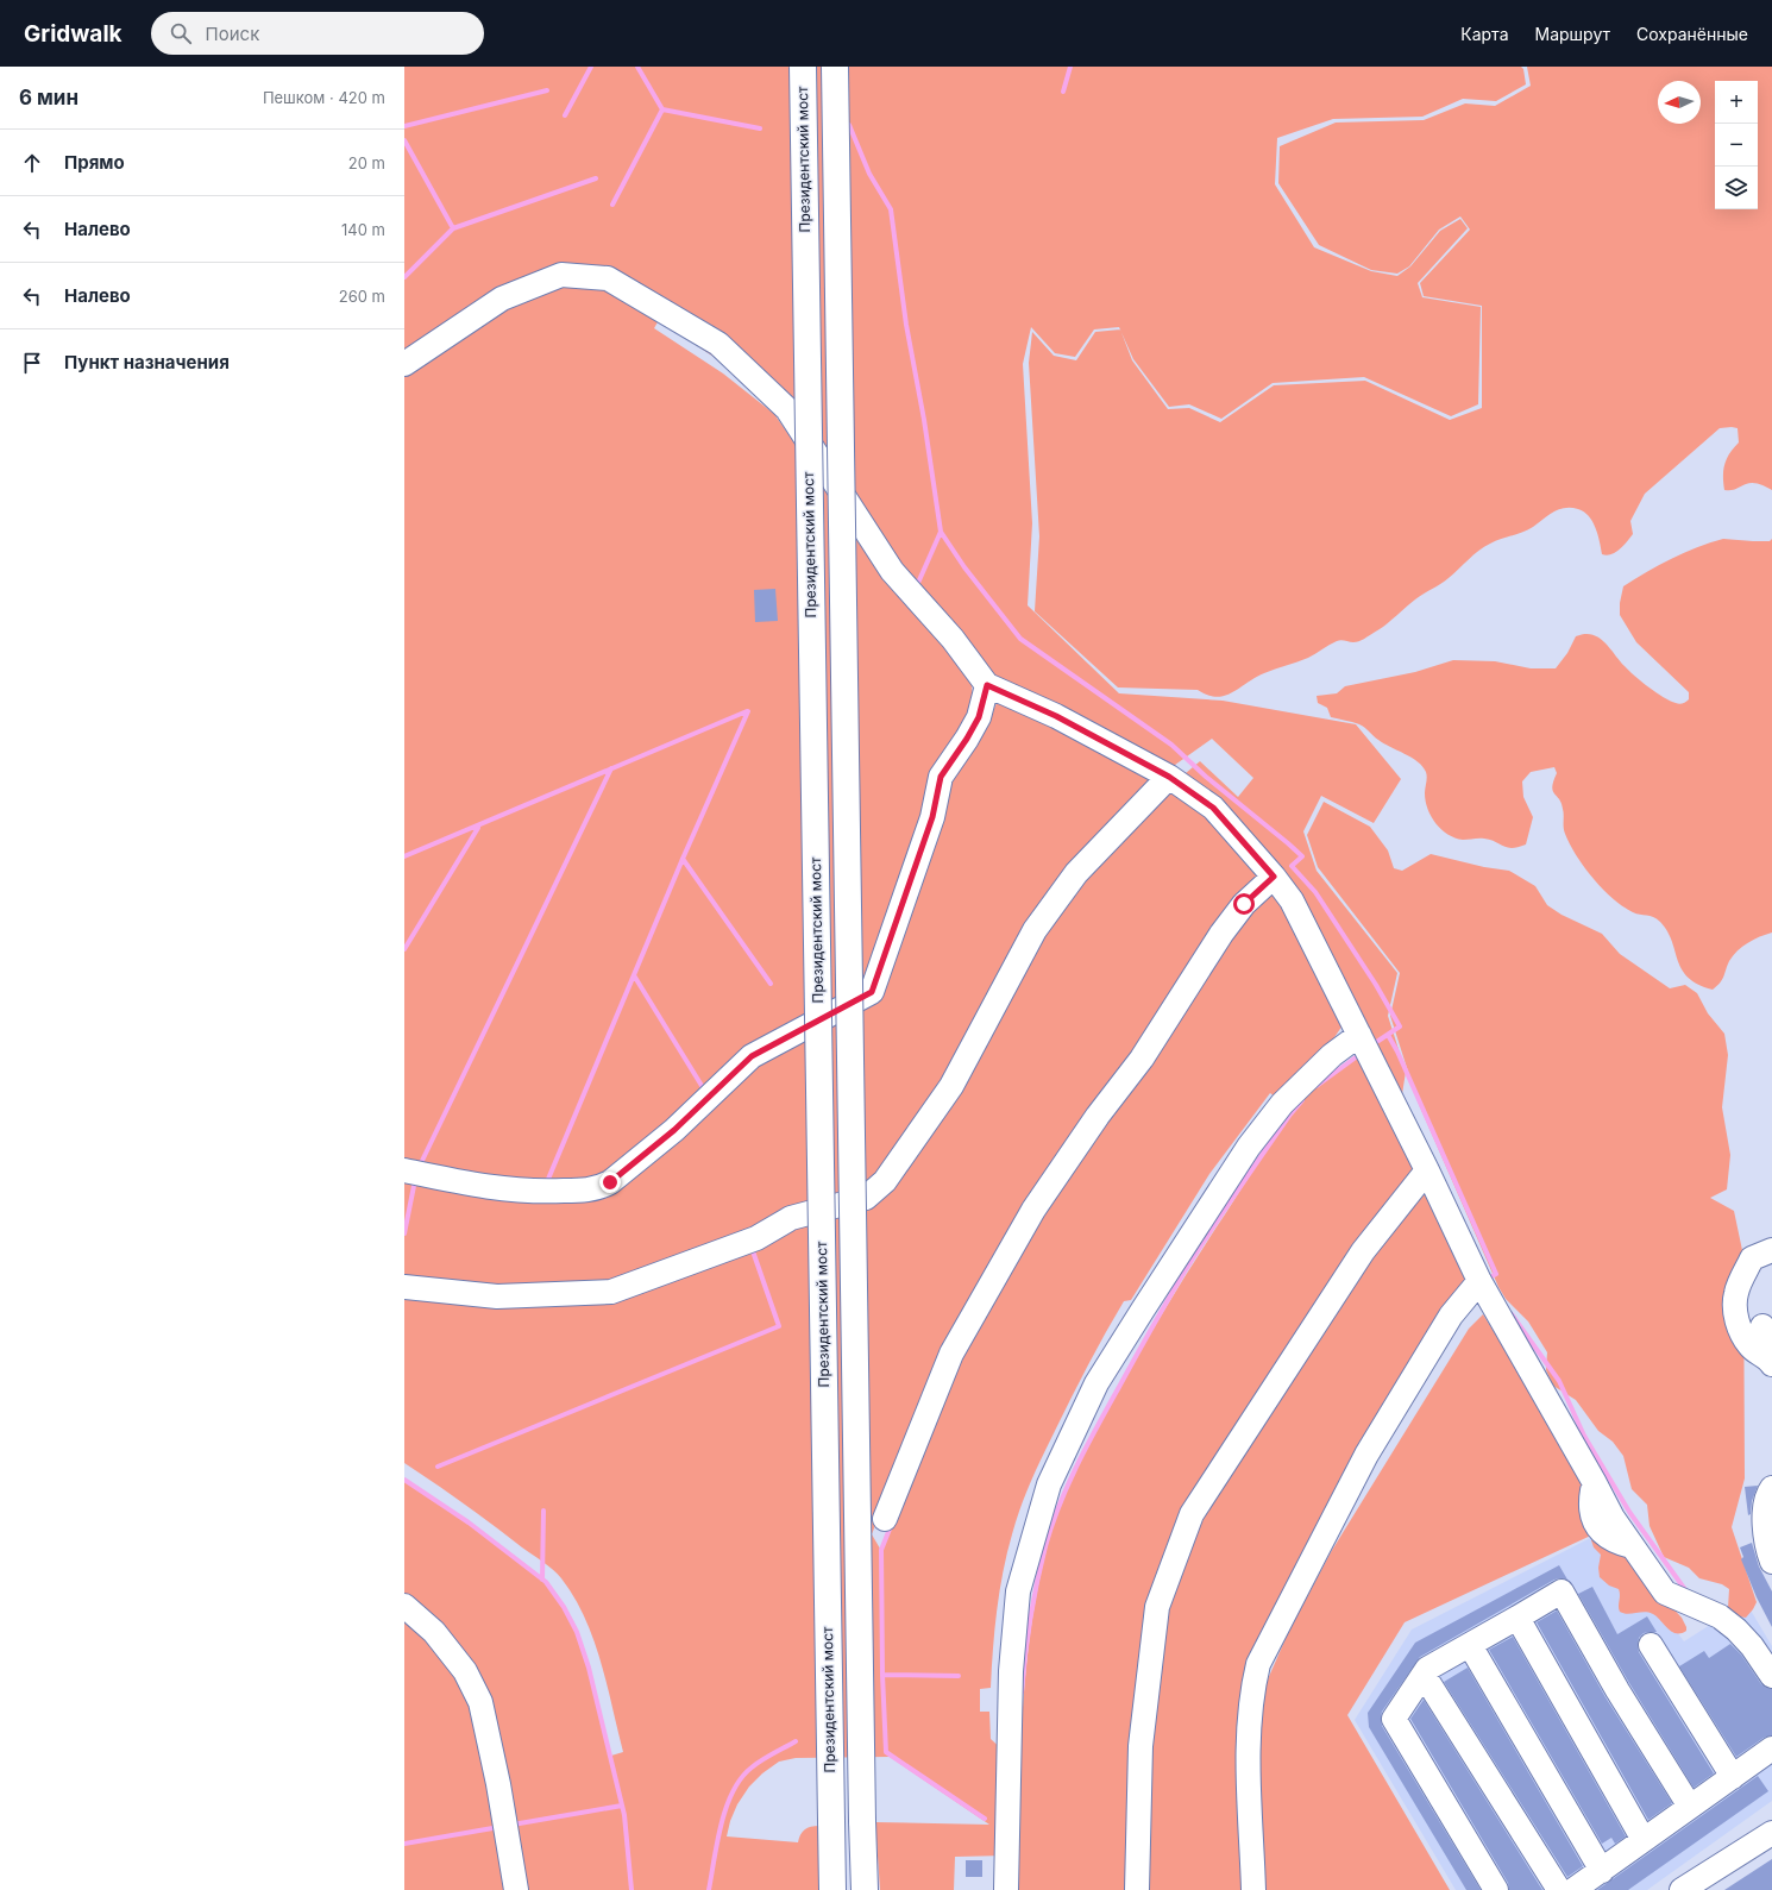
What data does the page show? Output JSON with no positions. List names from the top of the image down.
{
  "streets": {
    "highway": ["Президентский мост"]
  },
  "north": "left",
  "page": {
    "header": "Gridwalk",
    "search": "Поиск",
    "nav": ["Карта", "Маршрут", "Сохранённые"],
    "heading": ["6 мин", "Пешком · 420 m"],
    "map_buttons": ["+", "−"],
    "list": [
      ["Прямо", "20 m"],
      ["Налево", "140 m"],
      ["Налево", "260 m"],
      "Пункт назначения"
    ]
  }
}
